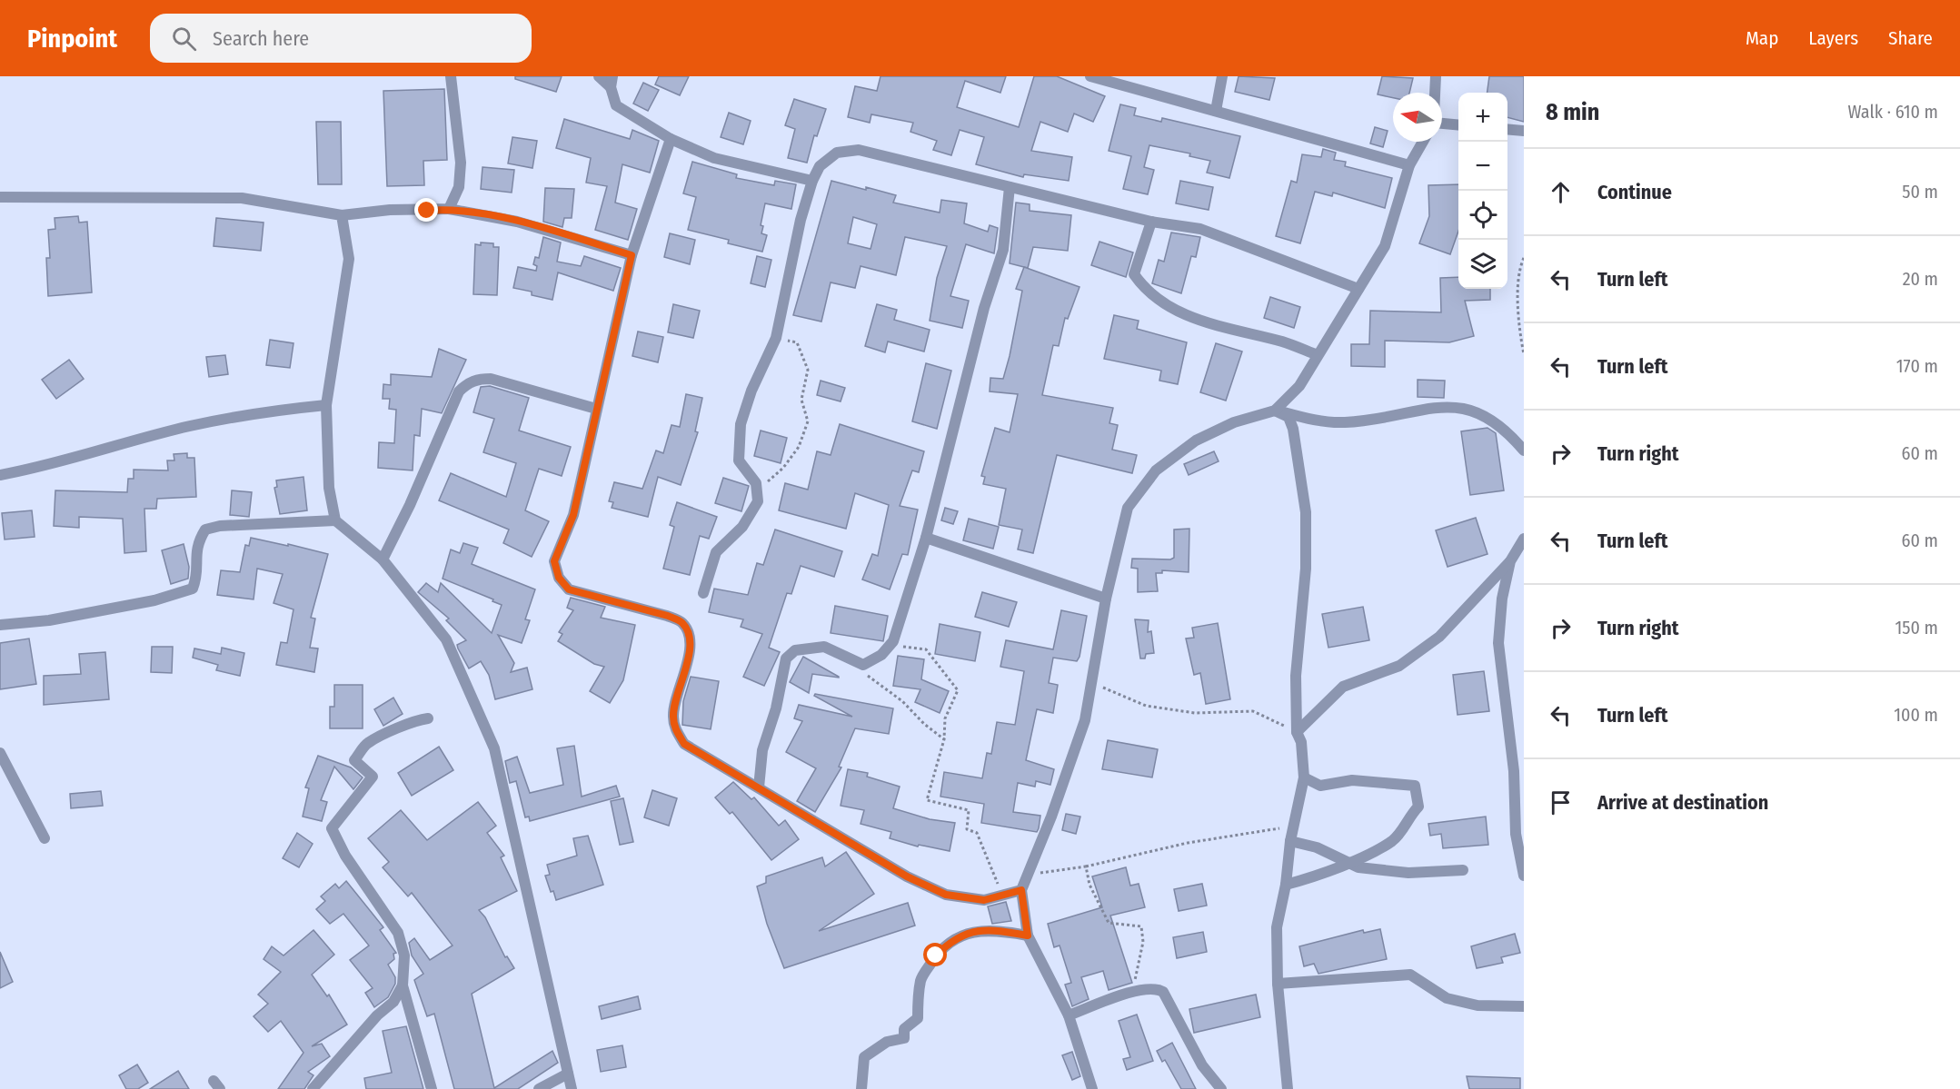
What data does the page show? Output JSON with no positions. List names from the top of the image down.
{
  "north": "left",
  "page": {
    "header": "Pinpoint",
    "search": "Search here",
    "nav": ["Map", "Layers", "Share"],
    "heading": ["8 min", "Walk · 610 m"],
    "map_buttons": ["+", "−"],
    "list": [
      ["Continue", "50 m"],
      ["Turn left", "20 m"],
      ["Turn left", "170 m"],
      ["Turn right", "60 m"],
      ["Turn left", "60 m"],
      ["Turn right", "150 m"],
      ["Turn left", "100 m"],
      "Arrive at destination"
    ]
  }
}
